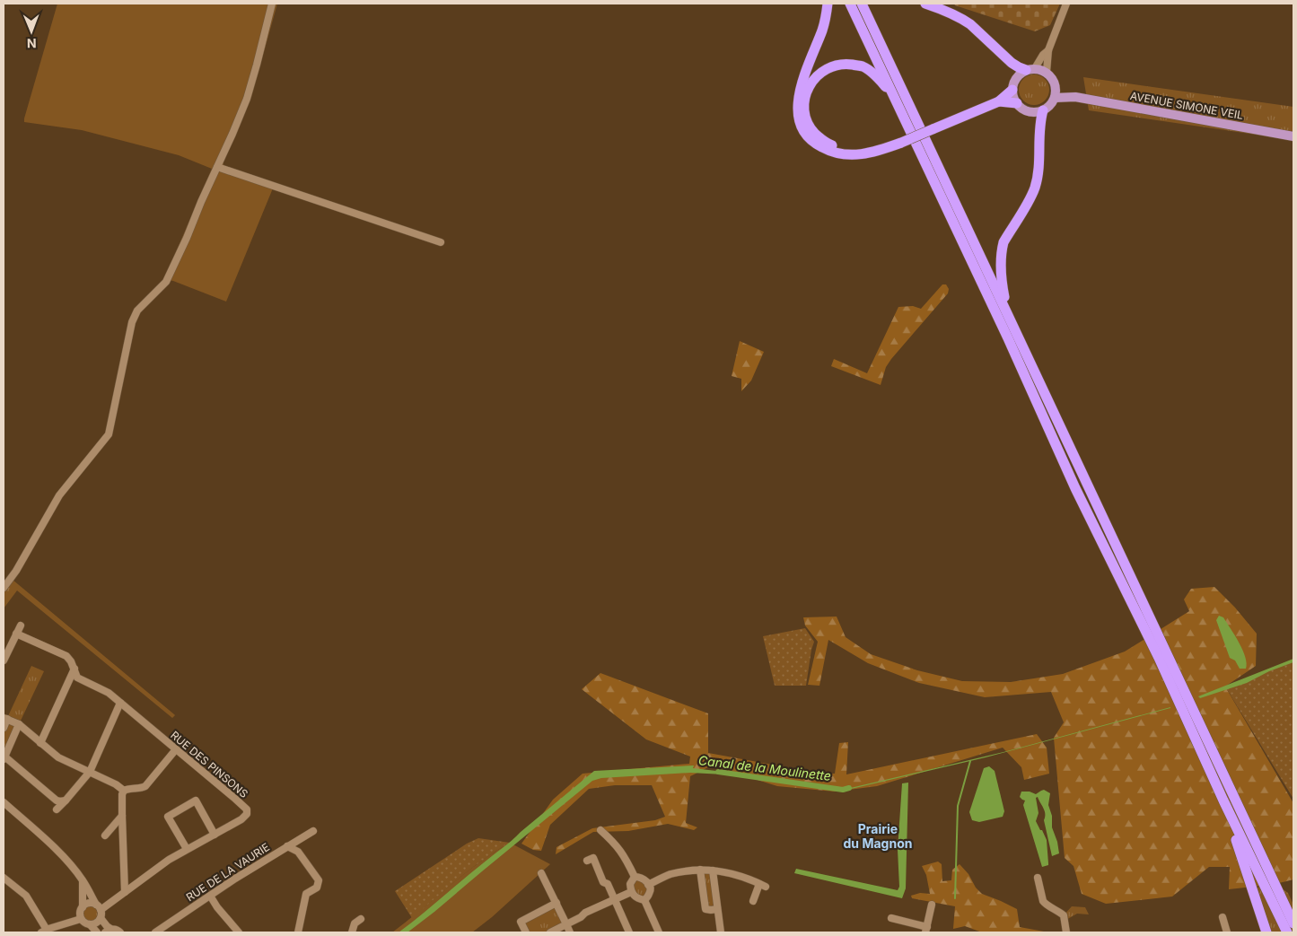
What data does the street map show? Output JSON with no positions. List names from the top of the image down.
{
  "streets": {
    "main road": ["AVENUE SIMONE VEIL"],
    "street": ["RUE DES PINSONS", "RUE DE LA VAURIE"]
  },
  "districts": ["Prairie du Magnon"],
  "water": ["Canal de la Moulinette"],
  "north": "bottom"
}
